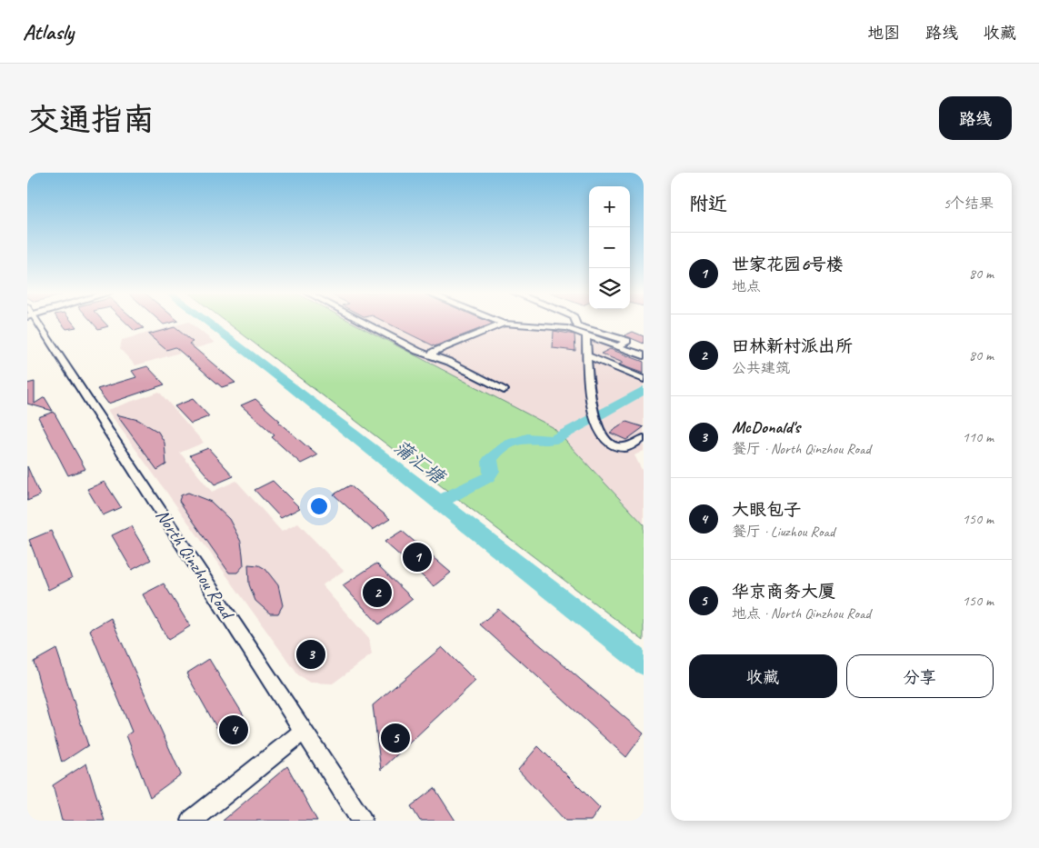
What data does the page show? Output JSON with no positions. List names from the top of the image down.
{
  "streets": {
    "street": ["North Qinzhou Road"]
  },
  "water": ["蒲汇塘"],
  "page": {
    "header": "Atlasly",
    "nav": ["地图", "路线", "收藏"],
    "buttons": [
      "路线",
      ["收藏", "分享"]
    ],
    "title": "交通指南",
    "heading": ["附近", "5个结果"],
    "map_buttons": ["+", "−"],
    "list": [
      {
        "mark": "1",
        "name": "世家花园6号楼",
        "note": "地点",
        "value": "80 m"
      },
      {
        "mark": "2",
        "name": "田林新村派出所",
        "note": "公共建筑",
        "value": "80 m"
      },
      {
        "mark": "3",
        "name": "McDonald's",
        "note": "餐厅 · North Qinzhou Road",
        "value": "110 m"
      },
      {
        "mark": "4",
        "name": "大眼包子",
        "note": "餐厅 · Liuzhou Road",
        "value": "150 m"
      },
      {
        "mark": "5",
        "name": "华京商务大厦",
        "note": "地点 · North Qinzhou Road",
        "value": "150 m"
      }
    ],
    "pins": [
      "1",
      "2",
      "3",
      "4",
      "5"
    ]
  }
}
